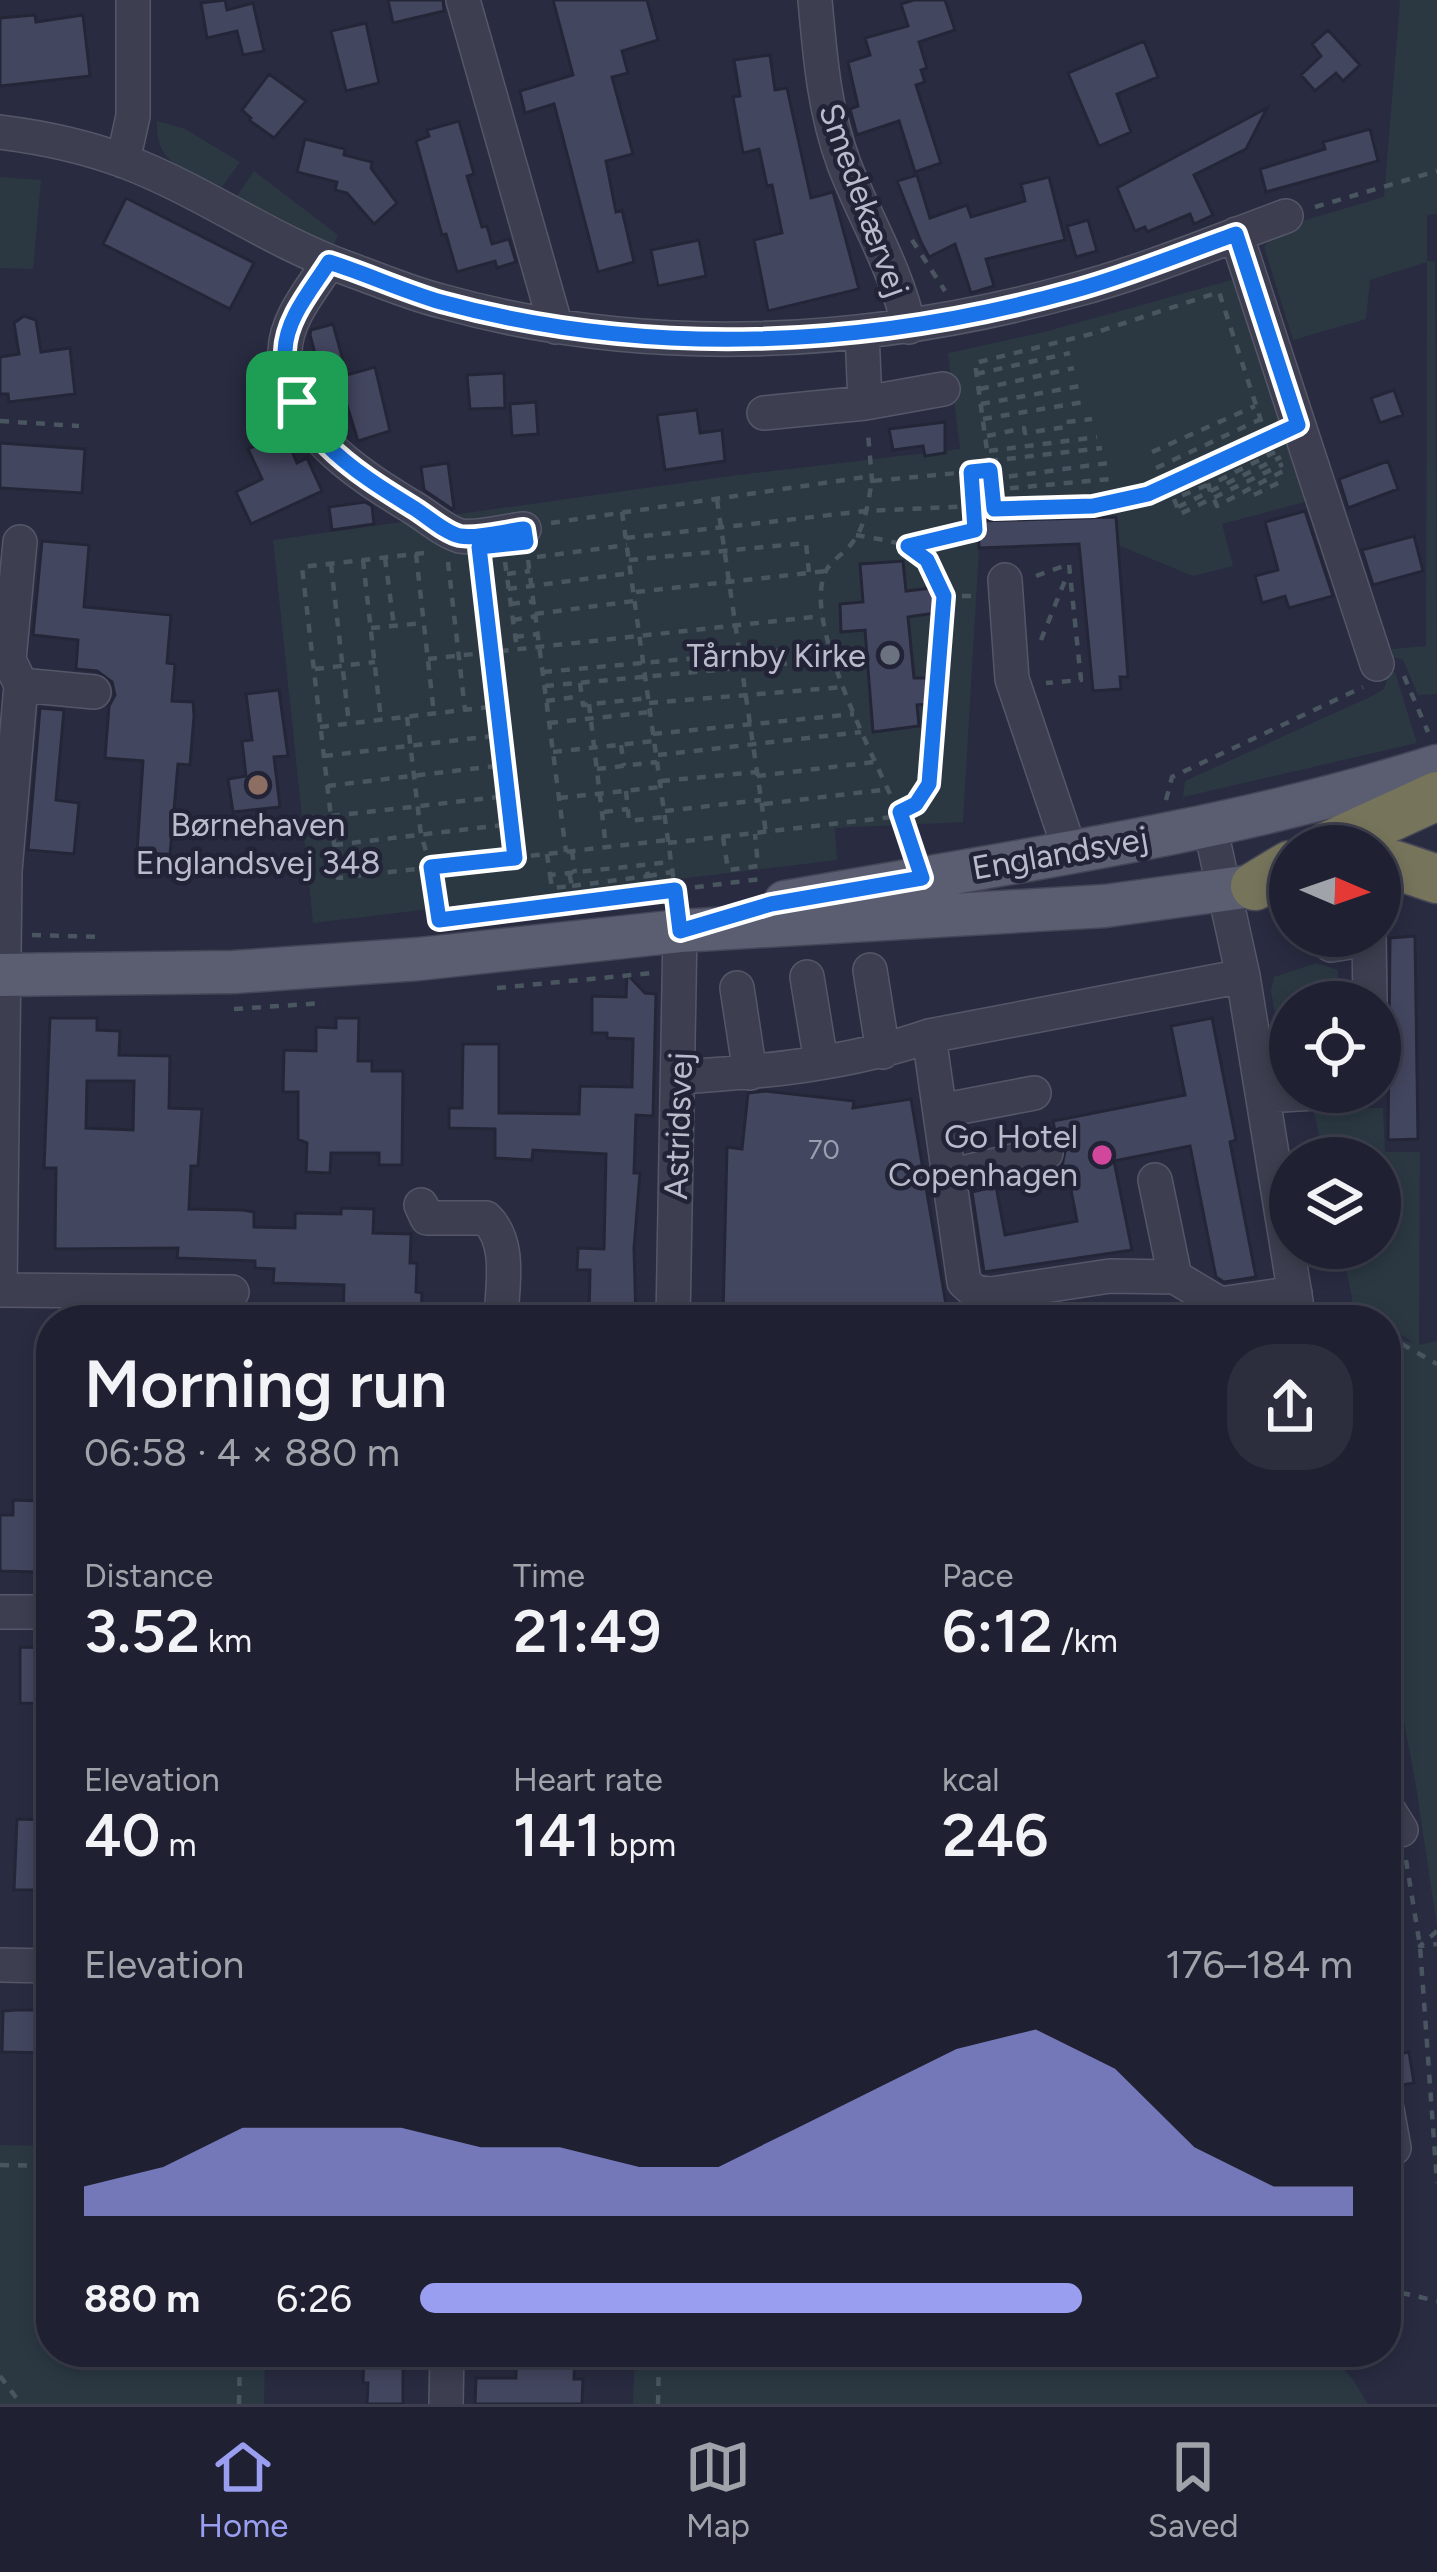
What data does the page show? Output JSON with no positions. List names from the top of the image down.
{
  "streets": {
    "main road": ["Englandsvej"],
    "street": ["Smedekærvej", "Astridsvej"]
  },
  "crossings": [
    ["Englandsvej", "Astridsvej"]
  ],
  "places": ["Tårnby Kirke", "Børnehaven Englandsvej 348", "Go Hotel Copenhagen"],
  "house_numbers": ["70"],
  "north": "right",
  "page": {
    "heading": ["Morning run", "06:58 · 4 × 880 m"],
    "stats": [
      ["Distance", "3.52 km"],
      ["Time", "21:49"],
      ["Pace", "6:12 /km"],
      ["Elevation", "40 m"],
      ["Heart rate", "141 bpm"],
      ["kcal", "246"]
    ],
    "chart": ["Elevation", "176–184 m"],
    "list": [
      {
        "name": "880 m",
        "note": "6:26"
      }
    ],
    "tabs": ["Home", "Map", "Saved"]
  }
}
